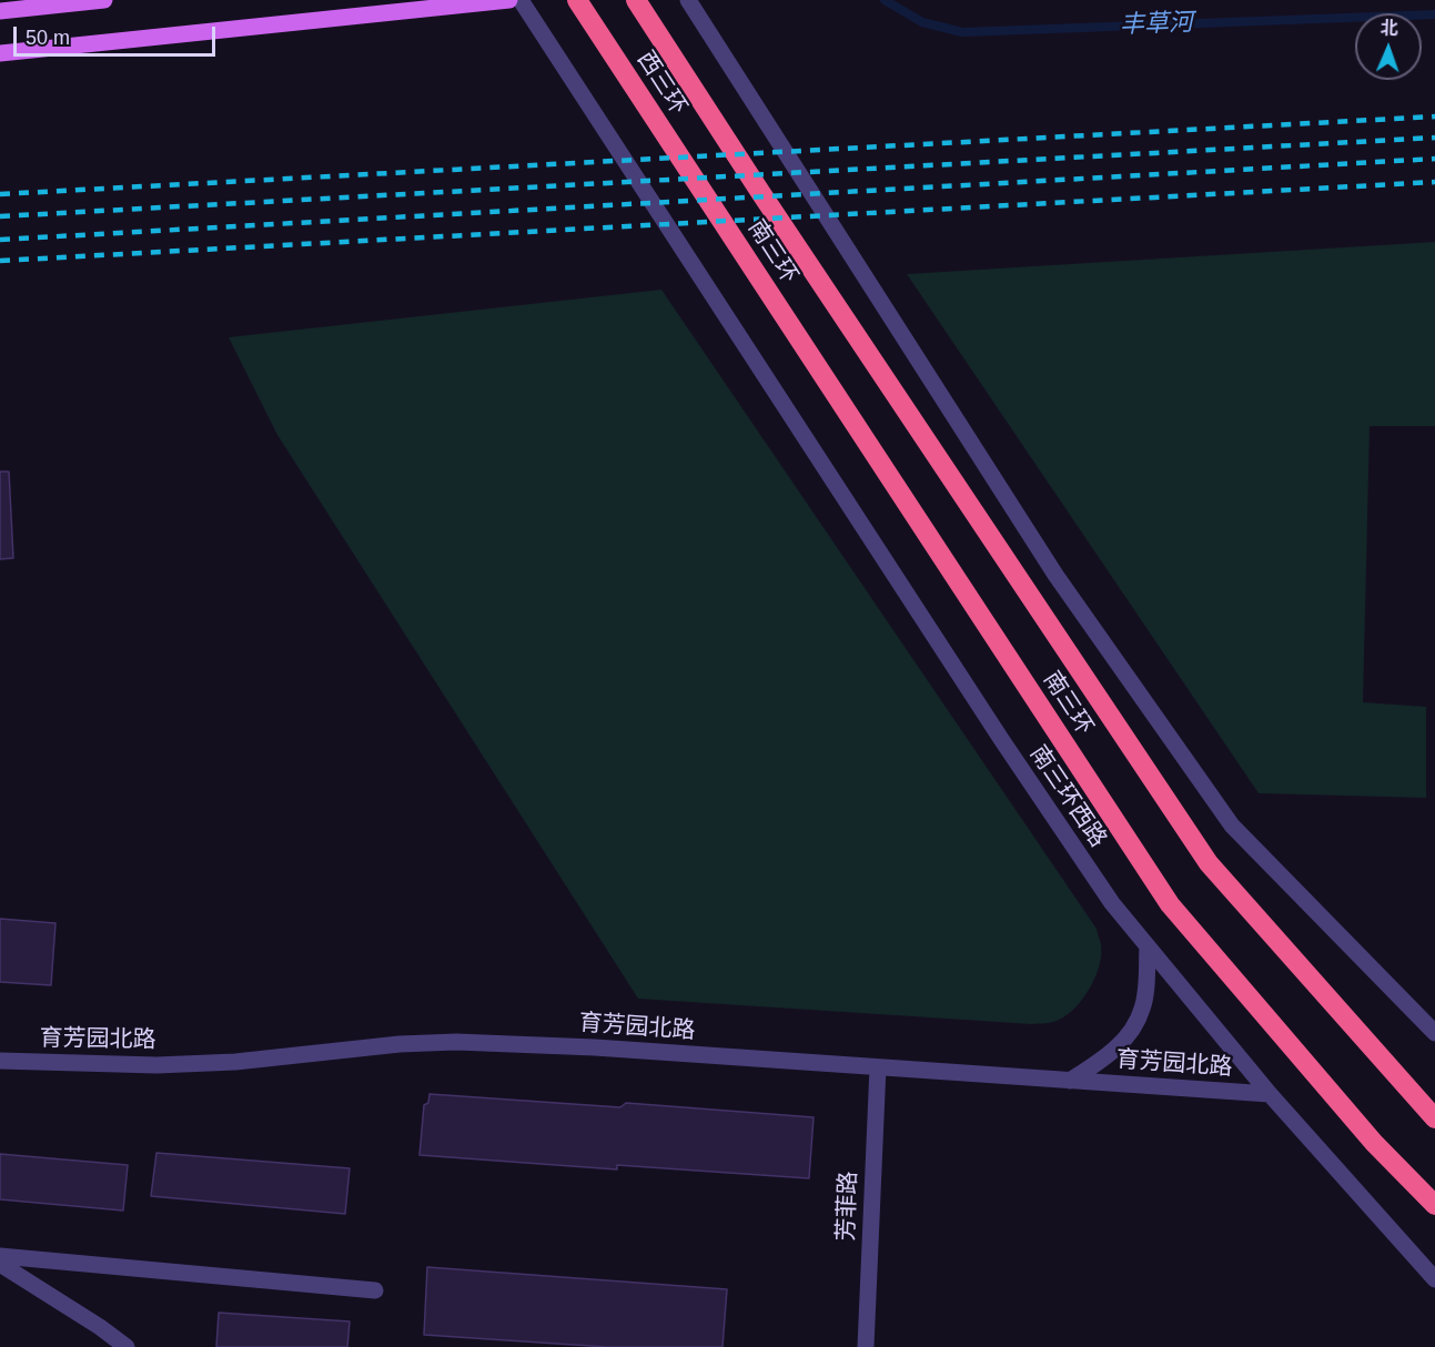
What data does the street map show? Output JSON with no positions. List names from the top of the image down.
{
  "streets": {
    "highway": ["西三环", "南三环"],
    "street": ["南三环西路", "育芳园北路", "芳菲路"]
  },
  "crossings": [
    ["西三环", "南三环"],
    ["南三环西路", "育芳园北路"],
    ["育芳园北路", "芳菲路"]
  ],
  "water": ["丰草河"],
  "scale_bar": "50 m",
  "north": "top"
}
